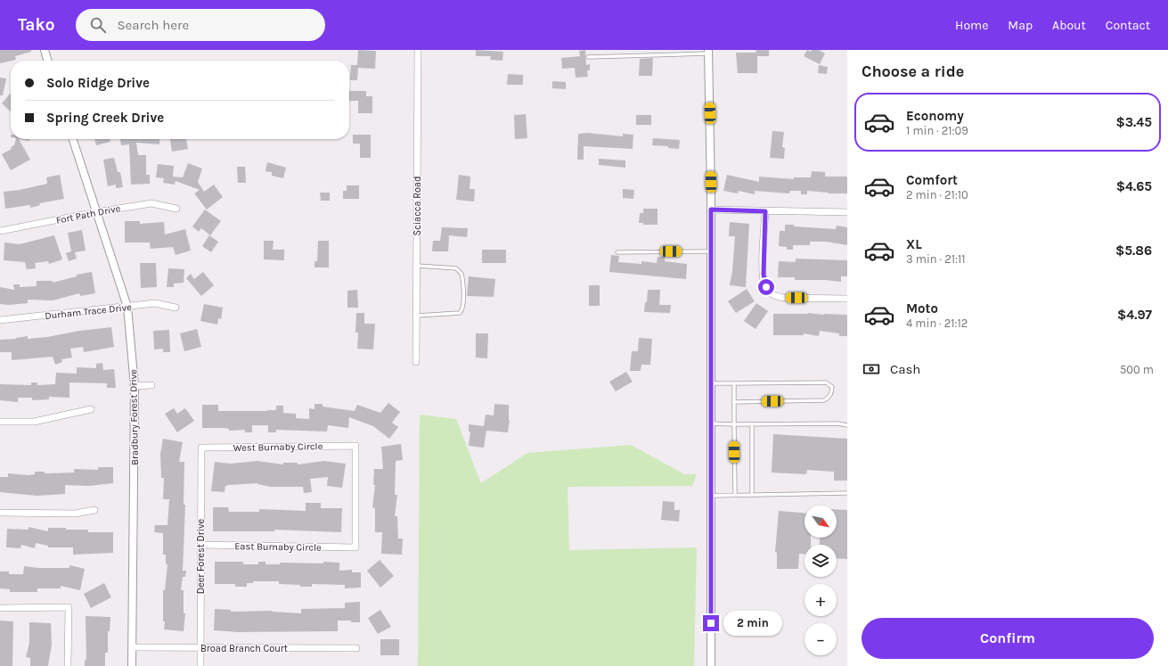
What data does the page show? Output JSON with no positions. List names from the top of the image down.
{
  "streets": {
    "street": [
      "Sciacca Road",
      "Fort Path Drive",
      "Durham Trace Drive",
      "Bradbury Forest Drive",
      "West Burnaby Circle",
      "East Burnaby Circle",
      "Deer Forest Drive",
      "Broad Branch Court"
    ]
  },
  "crossings": [
    ["Fort Path Drive", "Bradbury Forest Drive"],
    ["Durham Trace Drive", "Bradbury Forest Drive"],
    ["Bradbury Forest Drive", "Broad Branch Court"],
    ["West Burnaby Circle", "East Burnaby Circle"],
    ["West Burnaby Circle", "Deer Forest Drive"],
    ["East Burnaby Circle", "Deer Forest Drive"],
    ["Deer Forest Drive", "Broad Branch Court"]
  ],
  "north": "bottom right",
  "page": {
    "header": "Tako",
    "search": "Search here",
    "nav": [
      "Home",
      "Map",
      "About",
      "Contact"
    ],
    "heading": "Choose a ride",
    "banner": ["Solo Ridge Drive", "Spring Creek Drive"],
    "list": [
      {
        "name": "Economy",
        "note": "1 min · 21:09",
        "value": "$3.45"
      },
      {
        "name": "Comfort",
        "note": "2 min · 21:10",
        "value": "$4.65"
      },
      {
        "name": "XL",
        "note": "3 min · 21:11",
        "value": "$5.86"
      },
      {
        "name": "Moto",
        "note": "4 min · 21:12",
        "value": "$4.97"
      }
    ],
    "pay": ["Cash", "500 m"],
    "map_buttons": ["+", "−"],
    "bubble": "2 min",
    "buttons": "Confirm"
  }
}
